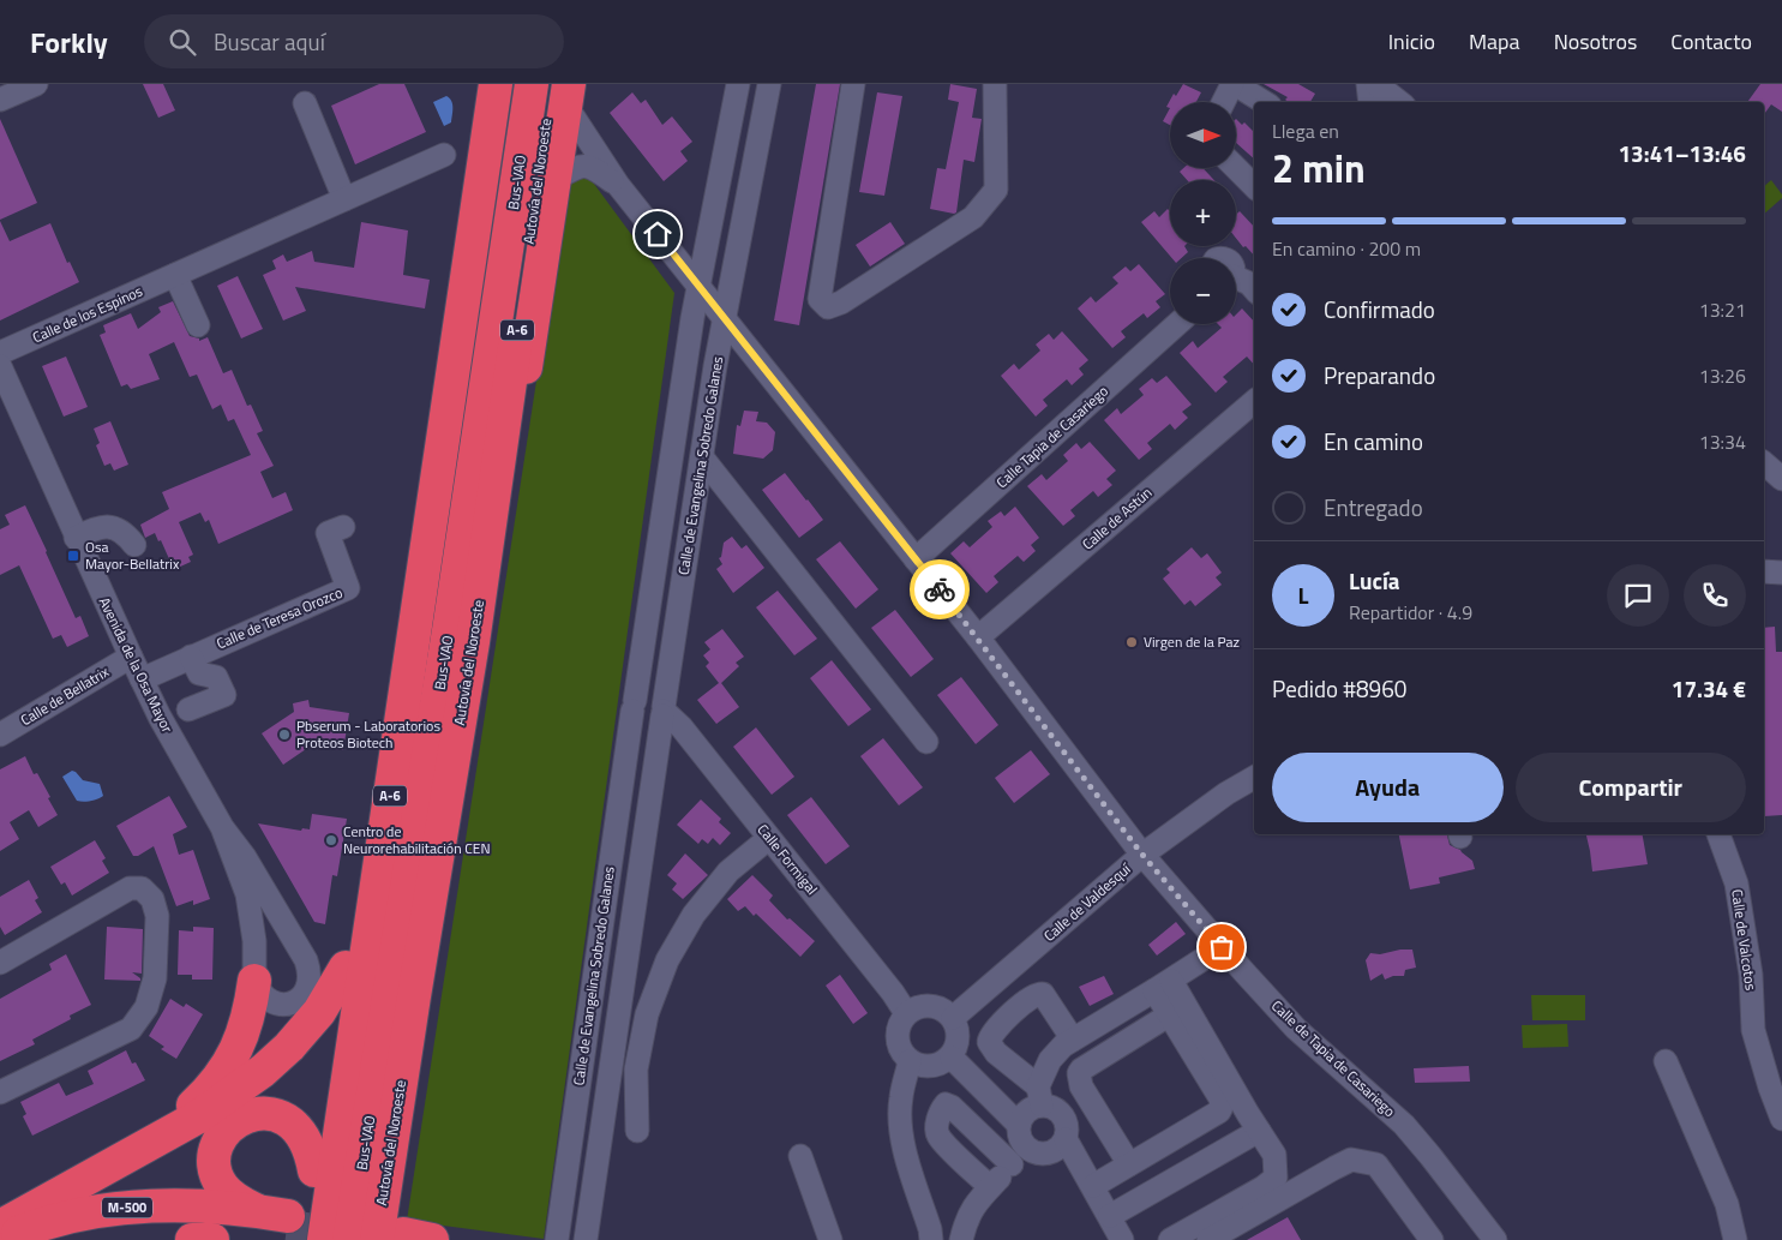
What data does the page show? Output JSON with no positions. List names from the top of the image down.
{
  "streets": {
    "highway": [
      "Autovía del Noroeste",
      "Bus-VAO",
      "A-6",
      "M-500"
    ],
    "street": [
      "Calle de los Espinos",
      "Calle Tapia de Casariego",
      "Calle de Evangelina Sobredo Galanes",
      "Calle de Astún",
      "Calle de Teresa Orozco",
      "Avenida de la Osa Mayor",
      "Calle de Bellatrix",
      "Calle Formigal",
      "Calle de Valdesquí",
      "Calle de Valcotos",
      "Calle de Tapia de Casariego"
    ]
  },
  "crossings": [
    ["Calle de Evangelina Sobredo Galanes", "Calle Formigal"],
    ["Calle de Teresa Orozco", "Avenida de la Osa Mayor"],
    ["Avenida de la Osa Mayor", "Calle de Bellatrix"],
    ["Calle Formigal", "Calle de Valdesquí"],
    ["Calle de Valdesquí", "Calle de Tapia de Casariego"]
  ],
  "places": {
    "transit": ["Osa Mayor-Bellatrix"],
    "other": ["Virgen de la Paz", "Pbserum - Laboratorios Proteos Biotech", "Centro de Neurorehabilitación CEN"]
  },
  "north": "right",
  "page": {
    "header": "Forkly",
    "search": "Buscar aquí",
    "nav": [
      "Inicio",
      "Mapa",
      "Nosotros",
      "Contacto"
    ],
    "map_buttons": ["+", "−"],
    "heading": ["2 min", "Llega en", "13:41–13:46"],
    "panel": [
      "Lucía",
      "Repartidor · 4.9",
      "Pedido #8960",
      "17.34 €"
    ],
    "bar": "En camino · 200 m",
    "list": [
      ["Confirmado", "13:21"],
      ["Preparando", "13:26"],
      ["En camino", "13:34"],
      "Entregado"
    ],
    "round": "L",
    "buttons": ["Ayuda", "Compartir"]
  }
}
